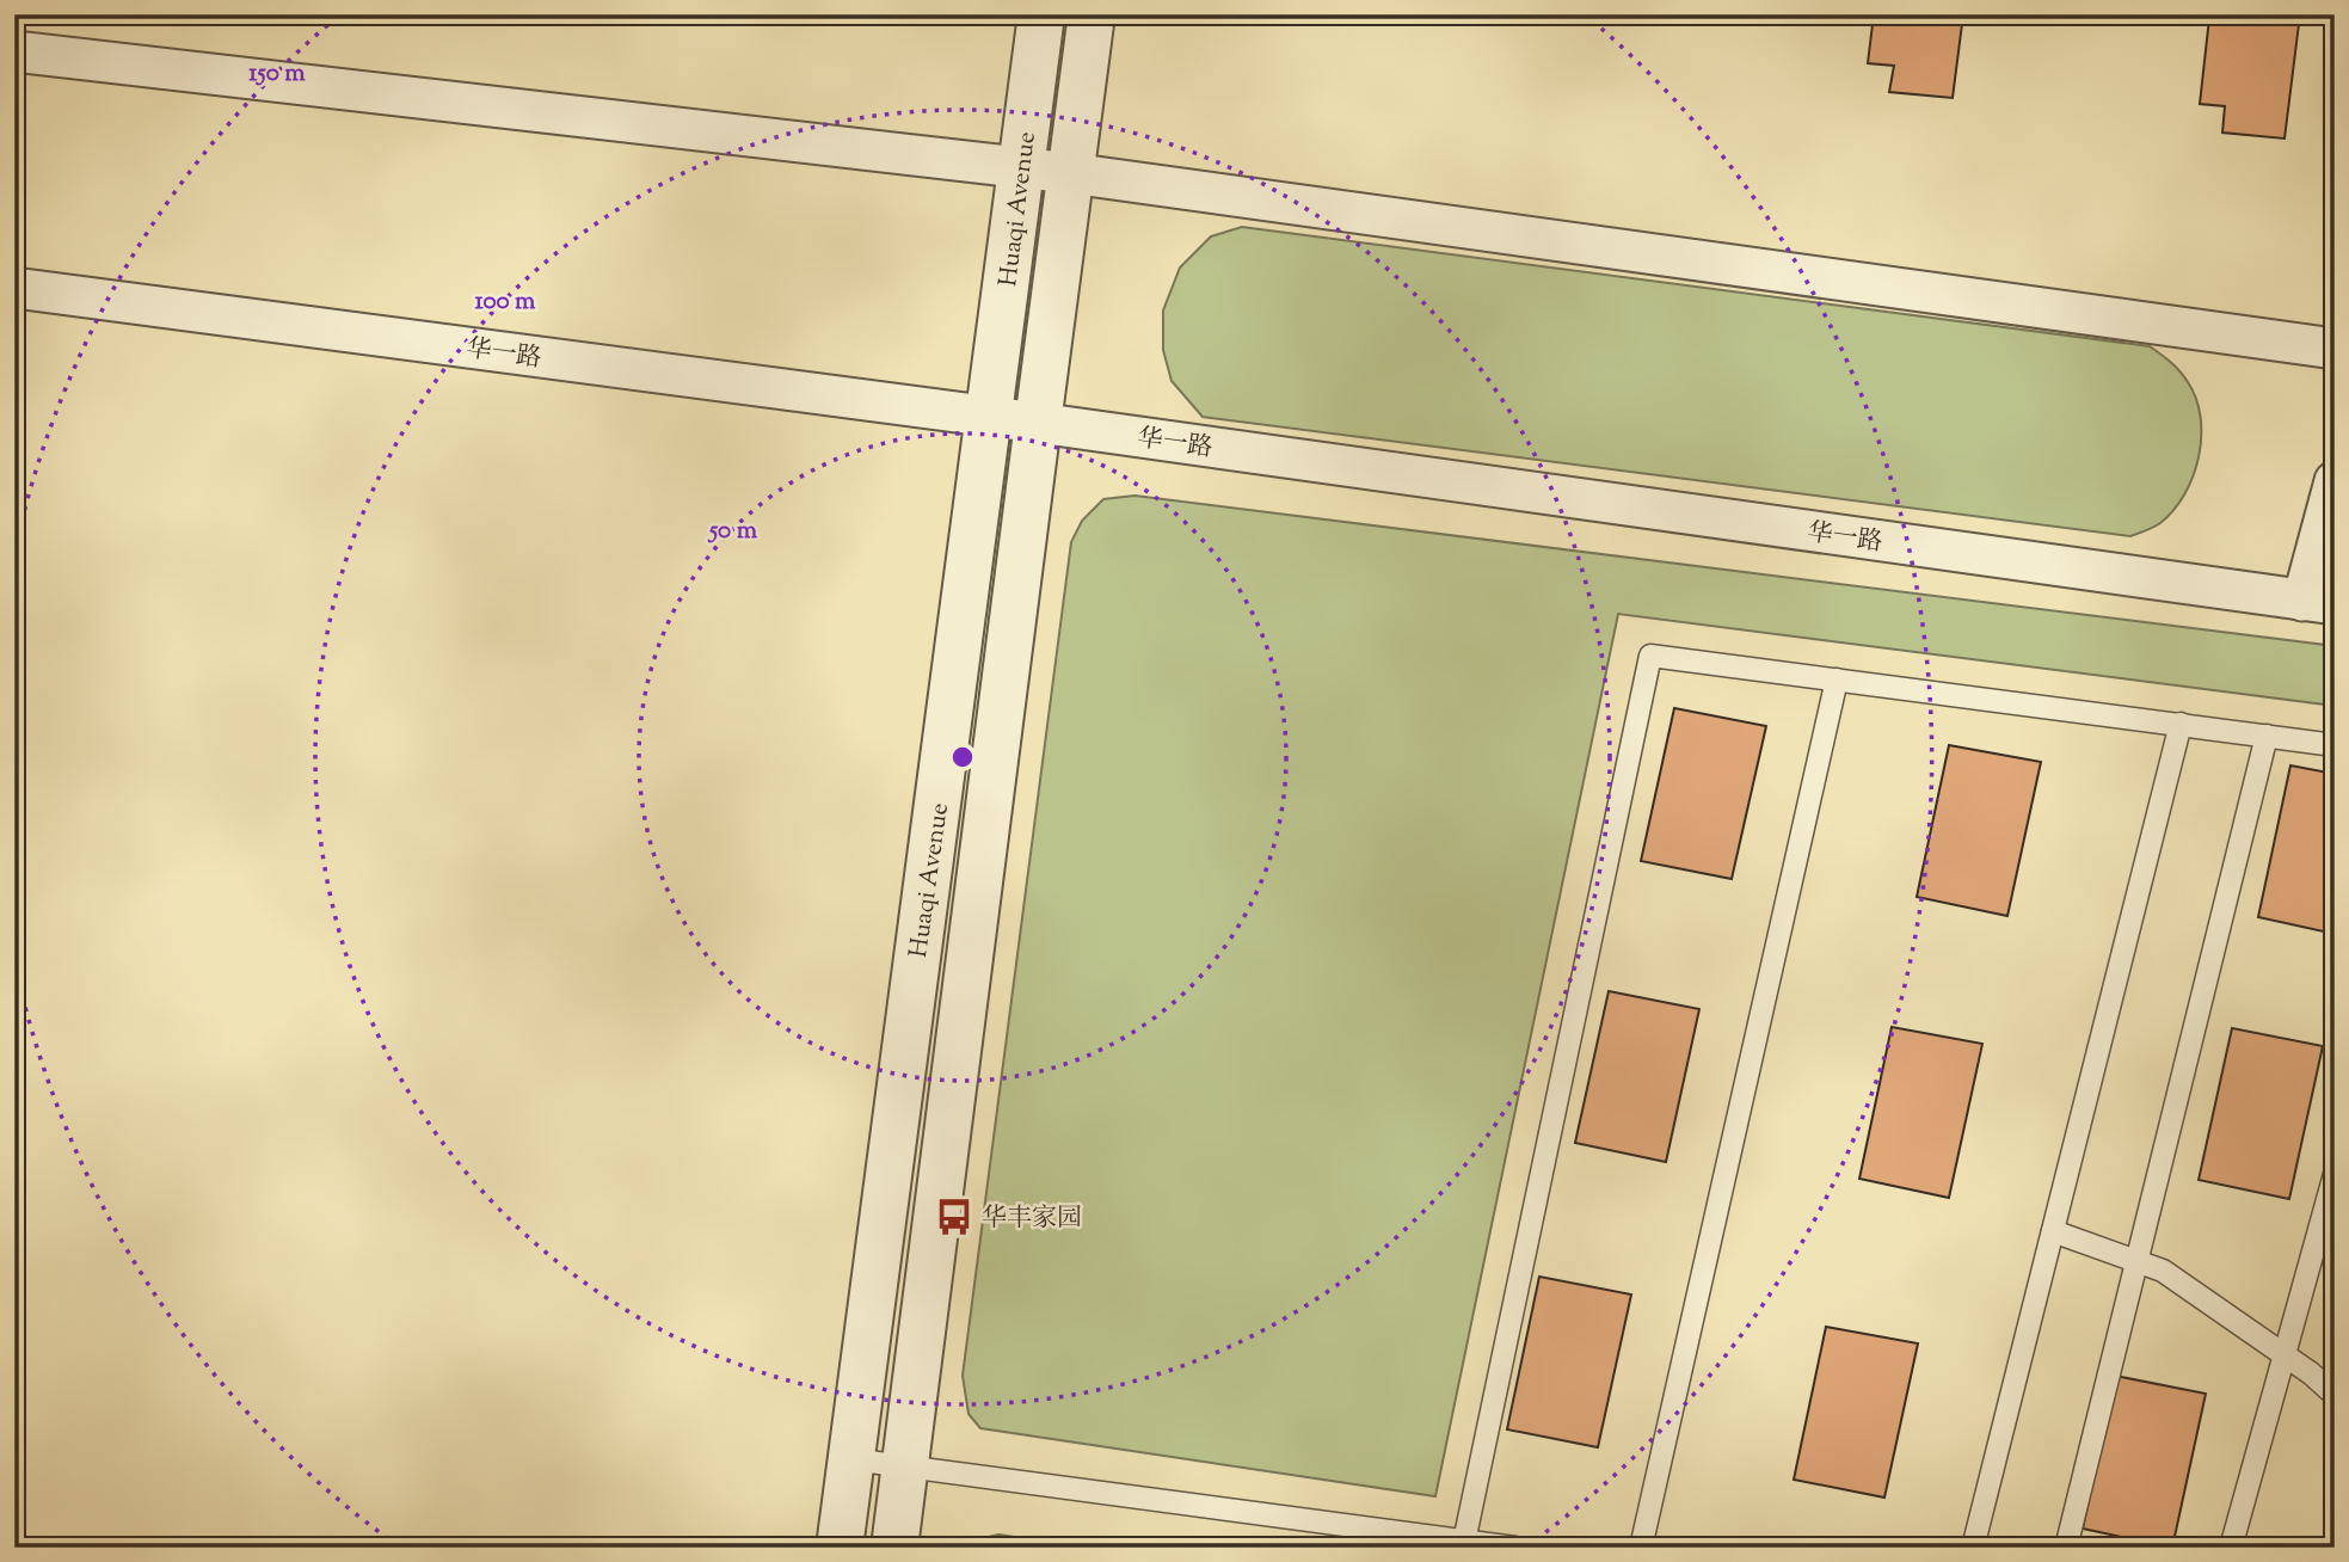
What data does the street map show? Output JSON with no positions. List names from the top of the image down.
{
  "streets": {
    "street": ["Huaqi Avenue", "华一路"]
  },
  "crossings": [
    ["Huaqi Avenue", "华一路"]
  ],
  "places": {
    "bus stop": ["华丰家园"]
  },
  "rings": ["150 m", "100 m", "50 m"]
}
